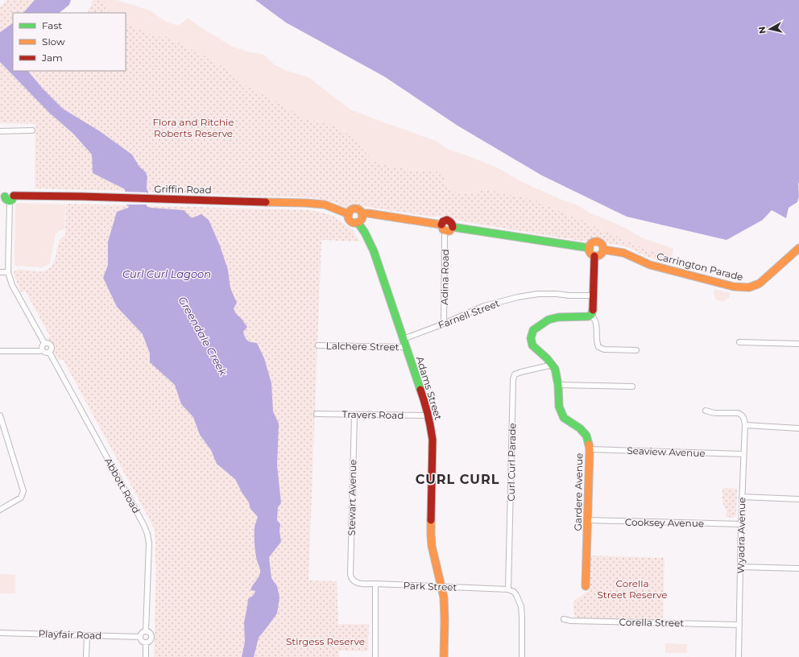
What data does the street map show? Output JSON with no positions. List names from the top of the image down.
{
  "streets": {
    "street": [
      "Griffin Road",
      "Carrington Parade",
      "Adina Road",
      "Farnell Street",
      "Lalchere Street",
      "Adams Street",
      "Travers Road",
      "Seaview Avenue",
      "Curl Curl Parade",
      "Abbott Road",
      "Gardere Avenue",
      "Stewart Avenue",
      "Cooksey Avenue",
      "Wyadra Avenue",
      "Park Street",
      "Corella Street",
      "Playfair Road"
    ]
  },
  "crossings": [
    ["Griffin Road", "Adams Street"],
    ["Griffin Road", "Abbott Road"],
    ["Adina Road", "Farnell Street"],
    ["Farnell Street", "Adams Street"],
    ["Lalchere Street", "Adams Street"],
    ["Adams Street", "Travers Road"],
    ["Adams Street", "Park Street"],
    ["Travers Road", "Stewart Avenue"],
    ["Seaview Avenue", "Gardere Avenue"],
    ["Seaview Avenue", "Wyadra Avenue"],
    ["Curl Curl Parade", "Gardere Avenue"],
    ["Curl Curl Parade", "Park Street"],
    ["Abbott Road", "Playfair Road"],
    ["Gardere Avenue", "Cooksey Avenue"],
    ["Stewart Avenue", "Park Street"],
    ["Cooksey Avenue", "Wyadra Avenue"],
    ["Wyadra Avenue", "Corella Street"]
  ],
  "districts": ["CURL CURL"],
  "water": ["Curl Curl Lagoon", "Greendale Creek"],
  "parks": ["Flora and Ritchie Roberts Reserve", "Corella Street Reserve", "Stirgess Reserve"],
  "legend": ["Fast", "Slow", "Jam"],
  "north": "left"
}
